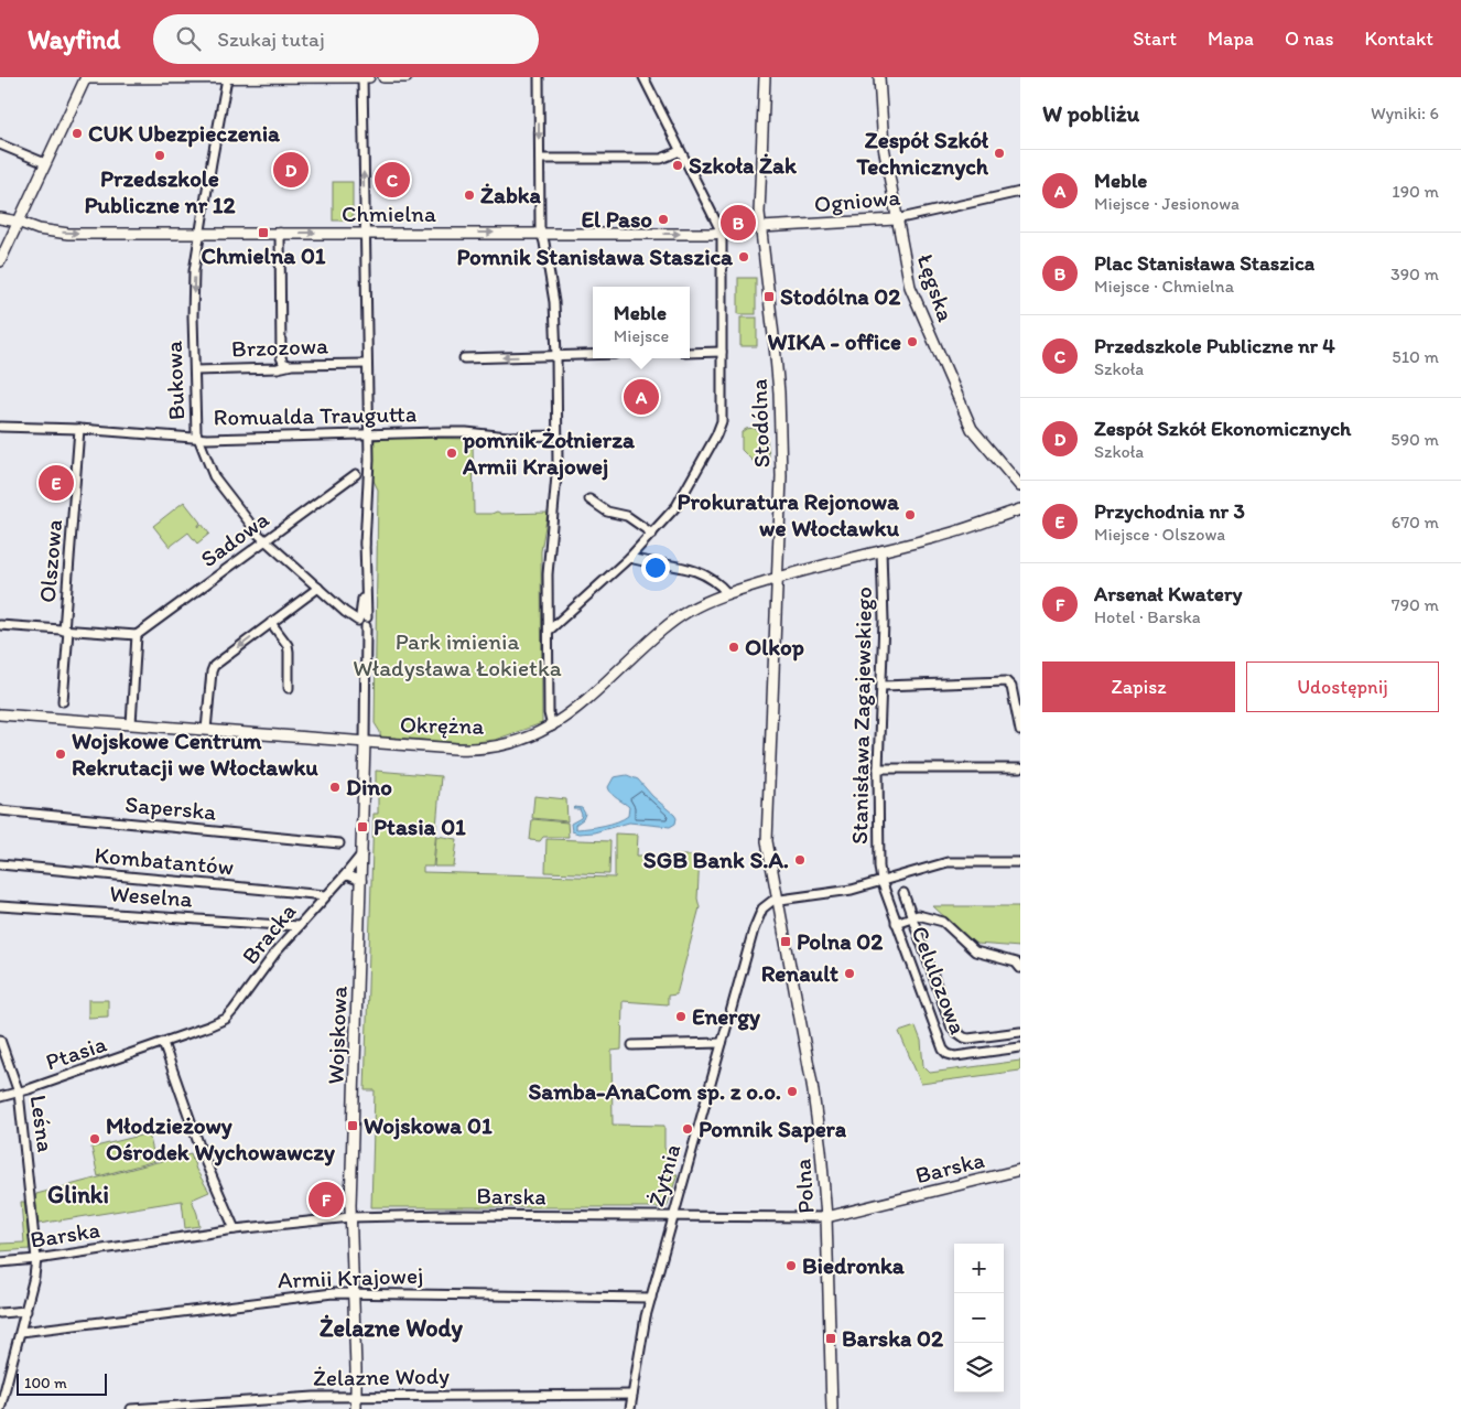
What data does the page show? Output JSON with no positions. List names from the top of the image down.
{
  "streets": {
    "street": [
      "Ogniowa",
      "Chmielna",
      "Łęgska",
      "Brzozowa",
      "Bukowa",
      "Romualda Traugutta",
      "Stodólna",
      "Sadowa",
      "Olszowa",
      "Stanisława Zagajewskiego",
      "Okrężna",
      "Saperska",
      "Kombatantów",
      "Weselna",
      "Bracka",
      "Celulozowa",
      "Wojskowa",
      "Ptasia",
      "Leśna",
      "Barska",
      "Żytnia",
      "Polna",
      "Armii Krajowej",
      "Żelazne Wody"
    ]
  },
  "crossings": [
    ["Ogniowa", "Chmielna"],
    ["Ogniowa", "Łęgska"],
    ["Ogniowa", "Stodólna"],
    ["Chmielna", "Bukowa"],
    ["Chmielna", "Stodólna"],
    ["Brzozowa", "Bukowa"],
    ["Bukowa", "Romualda Traugutta"],
    ["Bukowa", "Sadowa"],
    ["Romualda Traugutta", "Olszowa"],
    ["Stodólna", "Okrężna"],
    ["Stodólna", "Żytnia"],
    ["Stodólna", "Polna"],
    ["Stanisława Zagajewskiego", "Okrężna"],
    ["Stanisława Zagajewskiego", "Celulozowa"],
    ["Okrężna", "Wojskowa"],
    ["Kombatantów", "Bracka"],
    ["Weselna", "Bracka"],
    ["Bracka", "Wojskowa"],
    ["Bracka", "Ptasia"],
    ["Wojskowa", "Barska"],
    ["Wojskowa", "Armii Krajowej"],
    ["Wojskowa", "Żelazne Wody"],
    ["Ptasia", "Leśna"],
    ["Leśna", "Barska"],
    ["Leśna", "Armii Krajowej"],
    ["Barska", "Żytnia"],
    ["Barska", "Polna"],
    ["Żytnia", "Polna"],
    ["Żytnia", "Armii Krajowej"],
    ["Żytnia", "Żelazne Wody"]
  ],
  "one_way": ["Chmielna"],
  "districts": ["Glinki", "Żelazne Wody"],
  "parks": ["Park imienia Władysława Łokietka"],
  "places": {
    "other": [
      "CUK Ubezpieczenia",
      "Zespół Szkół Technicznych",
      "Przedszkole Publiczne nr 12",
      "Szkoła Żak",
      "Żabka",
      "El Paso",
      "Pomnik Stanisława Staszica",
      "WIKA - office",
      "pomnik Żołnierza Armii Krajowej",
      "Prokuratura Rejonowa we Włocławku",
      "Olkop",
      "Wojskowe Centrum Rekrutacji we Włocławku",
      "Dino",
      "SGB Bank S.A.",
      "Renault",
      "Energy",
      "Samba-AnaCom sp. z o.o.",
      "Pomnik Sapera",
      "Młodzieżowy Ośrodek Wychowawczy",
      "Biedronka"
    ],
    "transit": [
      "Chmielna 01",
      "Stodólna 02",
      "Ptasia 01",
      "Polna 02",
      "Wojskowa 01",
      "Barska 02"
    ]
  },
  "scale_bar": "100 m",
  "page": {
    "header": "Wayfind",
    "search": "Szukaj tutaj",
    "nav": [
      "Start",
      "Mapa",
      "O nas",
      "Kontakt"
    ],
    "heading": ["W pobliżu", "Wyniki: 6"],
    "list": [
      {
        "mark": "A",
        "name": "Meble",
        "note": "Miejsce · Jesionowa",
        "value": "190 m"
      },
      {
        "mark": "B",
        "name": "Plac Stanisława Staszica",
        "note": "Miejsce · Chmielna",
        "value": "390 m"
      },
      {
        "mark": "C",
        "name": "Przedszkole Publiczne nr 4",
        "note": "Szkoła",
        "value": "510 m"
      },
      {
        "mark": "D",
        "name": "Zespół Szkół Ekonomicznych",
        "note": "Szkoła",
        "value": "590 m"
      },
      {
        "mark": "E",
        "name": "Przychodnia nr 3",
        "note": "Miejsce · Olszowa",
        "value": "670 m"
      },
      {
        "mark": "F",
        "name": "Arsenał Kwatery",
        "note": "Hotel · Barska",
        "value": "790 m"
      }
    ],
    "pins": [
      "D",
      "C",
      "B",
      "A",
      "E",
      "F"
    ],
    "popup": ["Meble", "Miejsce"],
    "buttons": ["Zapisz", "Udostępnij"],
    "map_buttons": ["+", "−"],
    "scale": "100 m"
  }
}
